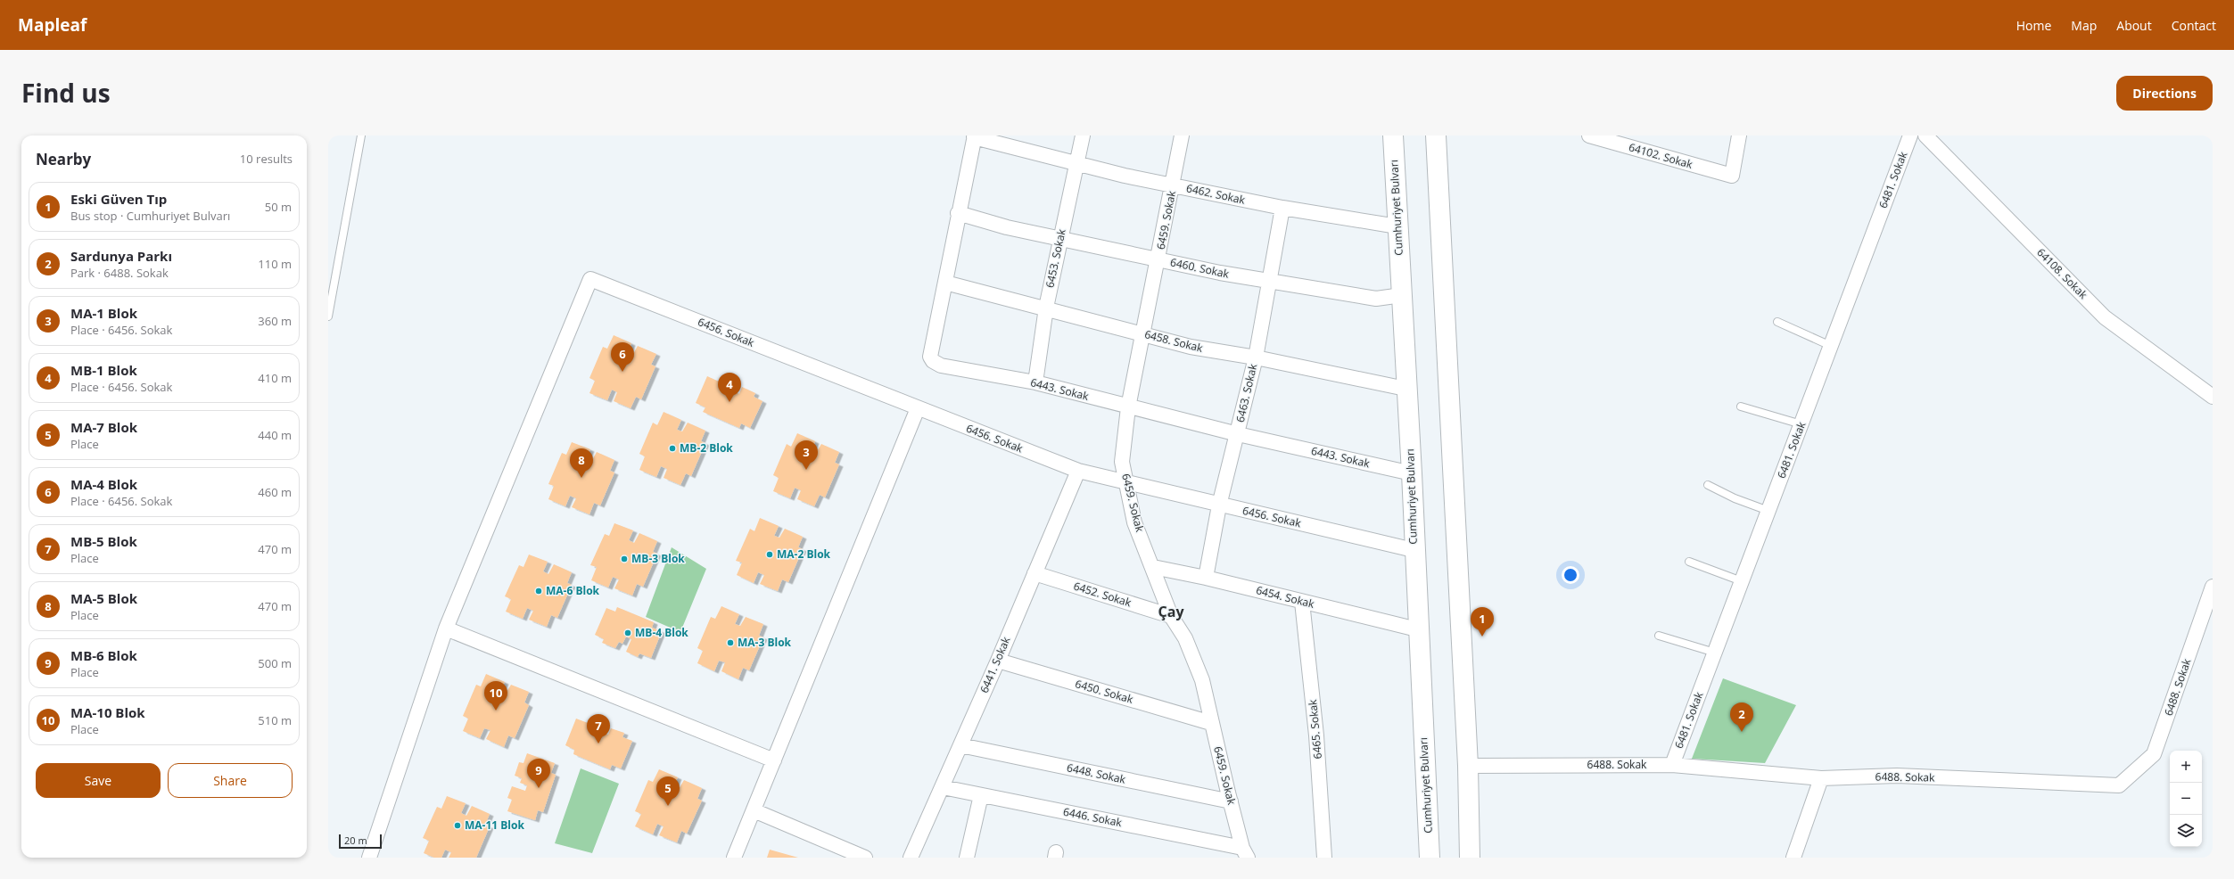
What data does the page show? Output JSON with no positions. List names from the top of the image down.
{
  "streets": {
    "highway": ["Cumhuriyet Bulvarı"],
    "street": [
      "64102. Sokak",
      "6481. Sokak",
      "6462. Sokak",
      "6459. Sokak",
      "6453. Sokak",
      "6460. Sokak",
      "64108. Sokak",
      "6456. Sokak",
      "6458. Sokak",
      "6443. Sokak",
      "6463. Sokak",
      "6452. Sokak",
      "6454. Sokak",
      "6441. Sokak",
      "6488. Sokak",
      "6450. Sokak",
      "6465. Sokak",
      "6448. Sokak",
      "6446. Sokak"
    ]
  },
  "crossings": [
    ["6481. Sokak", "6488. Sokak"],
    ["6462. Sokak", "Cumhuriyet Bulvarı"],
    ["6462. Sokak", "6459. Sokak"],
    ["6462. Sokak", "6453. Sokak"],
    ["6462. Sokak", "6443. Sokak"],
    ["6462. Sokak", "6463. Sokak"],
    ["Cumhuriyet Bulvarı", "6460. Sokak"],
    ["Cumhuriyet Bulvarı", "6456. Sokak"],
    ["Cumhuriyet Bulvarı", "6458. Sokak"],
    ["Cumhuriyet Bulvarı", "6443. Sokak"],
    ["Cumhuriyet Bulvarı", "6454. Sokak"],
    ["6459. Sokak", "6460. Sokak"],
    ["6459. Sokak", "6456. Sokak"],
    ["6459. Sokak", "6458. Sokak"],
    ["6459. Sokak", "6443. Sokak"],
    ["6459. Sokak", "6452. Sokak"],
    ["6459. Sokak", "6454. Sokak"],
    ["6459. Sokak", "6450. Sokak"],
    ["6459. Sokak", "6448. Sokak"],
    ["6459. Sokak", "6446. Sokak"],
    ["6453. Sokak", "6460. Sokak"],
    ["6453. Sokak", "6458. Sokak"],
    ["6453. Sokak", "6443. Sokak"],
    ["6460. Sokak", "6443. Sokak"],
    ["6460. Sokak", "6463. Sokak"],
    ["6456. Sokak", "6463. Sokak"],
    ["6456. Sokak", "6441. Sokak"],
    ["6458. Sokak", "6443. Sokak"],
    ["6458. Sokak", "6463. Sokak"],
    ["6443. Sokak", "6463. Sokak"],
    ["6463. Sokak", "6454. Sokak"],
    ["6452. Sokak", "6441. Sokak"],
    ["6454. Sokak", "6465. Sokak"],
    ["6441. Sokak", "6450. Sokak"],
    ["6441. Sokak", "6448. Sokak"],
    ["6441. Sokak", "6446. Sokak"]
  ],
  "districts": ["Çay"],
  "places": [
    "MB-2 Blok",
    "MA-2 Blok",
    "MB-3 Blok",
    "MA-6 Blok",
    "MB-4 Blok",
    "MA-3 Blok",
    "MA-11 Blok"
  ],
  "scale_bar": "20 m",
  "page": {
    "header": "Mapleaf",
    "nav": [
      "Home",
      "Map",
      "About",
      "Contact"
    ],
    "title": "Find us",
    "buttons": [
      "Directions",
      ["Save", "Share"]
    ],
    "heading": ["Nearby", "10 results"],
    "list": [
      {
        "mark": "1",
        "name": "Eski Güven Tıp",
        "note": "Bus stop · Cumhuriyet Bulvarı",
        "value": "50 m"
      },
      {
        "mark": "2",
        "name": "Sardunya Parkı",
        "note": "Park · 6488. Sokak",
        "value": "110 m"
      },
      {
        "mark": "3",
        "name": "MA-1 Blok",
        "note": "Place · 6456. Sokak",
        "value": "360 m"
      },
      {
        "mark": "4",
        "name": "MB-1 Blok",
        "note": "Place · 6456. Sokak",
        "value": "410 m"
      },
      {
        "mark": "5",
        "name": "MA-7 Blok",
        "note": "Place",
        "value": "440 m"
      },
      {
        "mark": "6",
        "name": "MA-4 Blok",
        "note": "Place · 6456. Sokak",
        "value": "460 m"
      },
      {
        "mark": "7",
        "name": "MB-5 Blok",
        "note": "Place",
        "value": "470 m"
      },
      {
        "mark": "8",
        "name": "MA-5 Blok",
        "note": "Place",
        "value": "470 m"
      },
      {
        "mark": "9",
        "name": "MB-6 Blok",
        "note": "Place",
        "value": "500 m"
      },
      {
        "mark": "10",
        "name": "MA-10 Blok",
        "note": "Place",
        "value": "510 m"
      }
    ],
    "pins": [
      "6",
      "4",
      "3",
      "8",
      "1",
      "10",
      "2",
      "7",
      "9",
      "5"
    ],
    "map_buttons": ["+", "−"],
    "scale": "20 m"
  }
}
